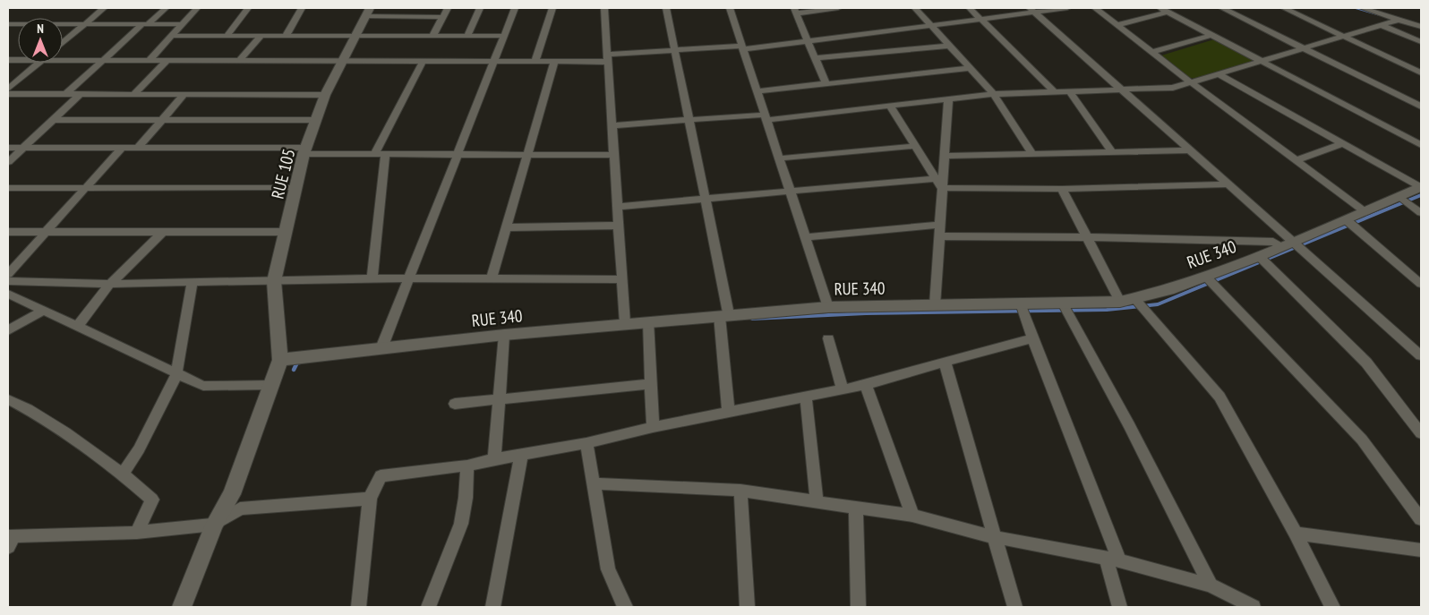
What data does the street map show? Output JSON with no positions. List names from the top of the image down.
{
  "streets": {
    "street": ["RUE 105", "RUE 340"]
  },
  "crossings": [
    ["RUE 105", "RUE 340"]
  ],
  "north": "top"
}
